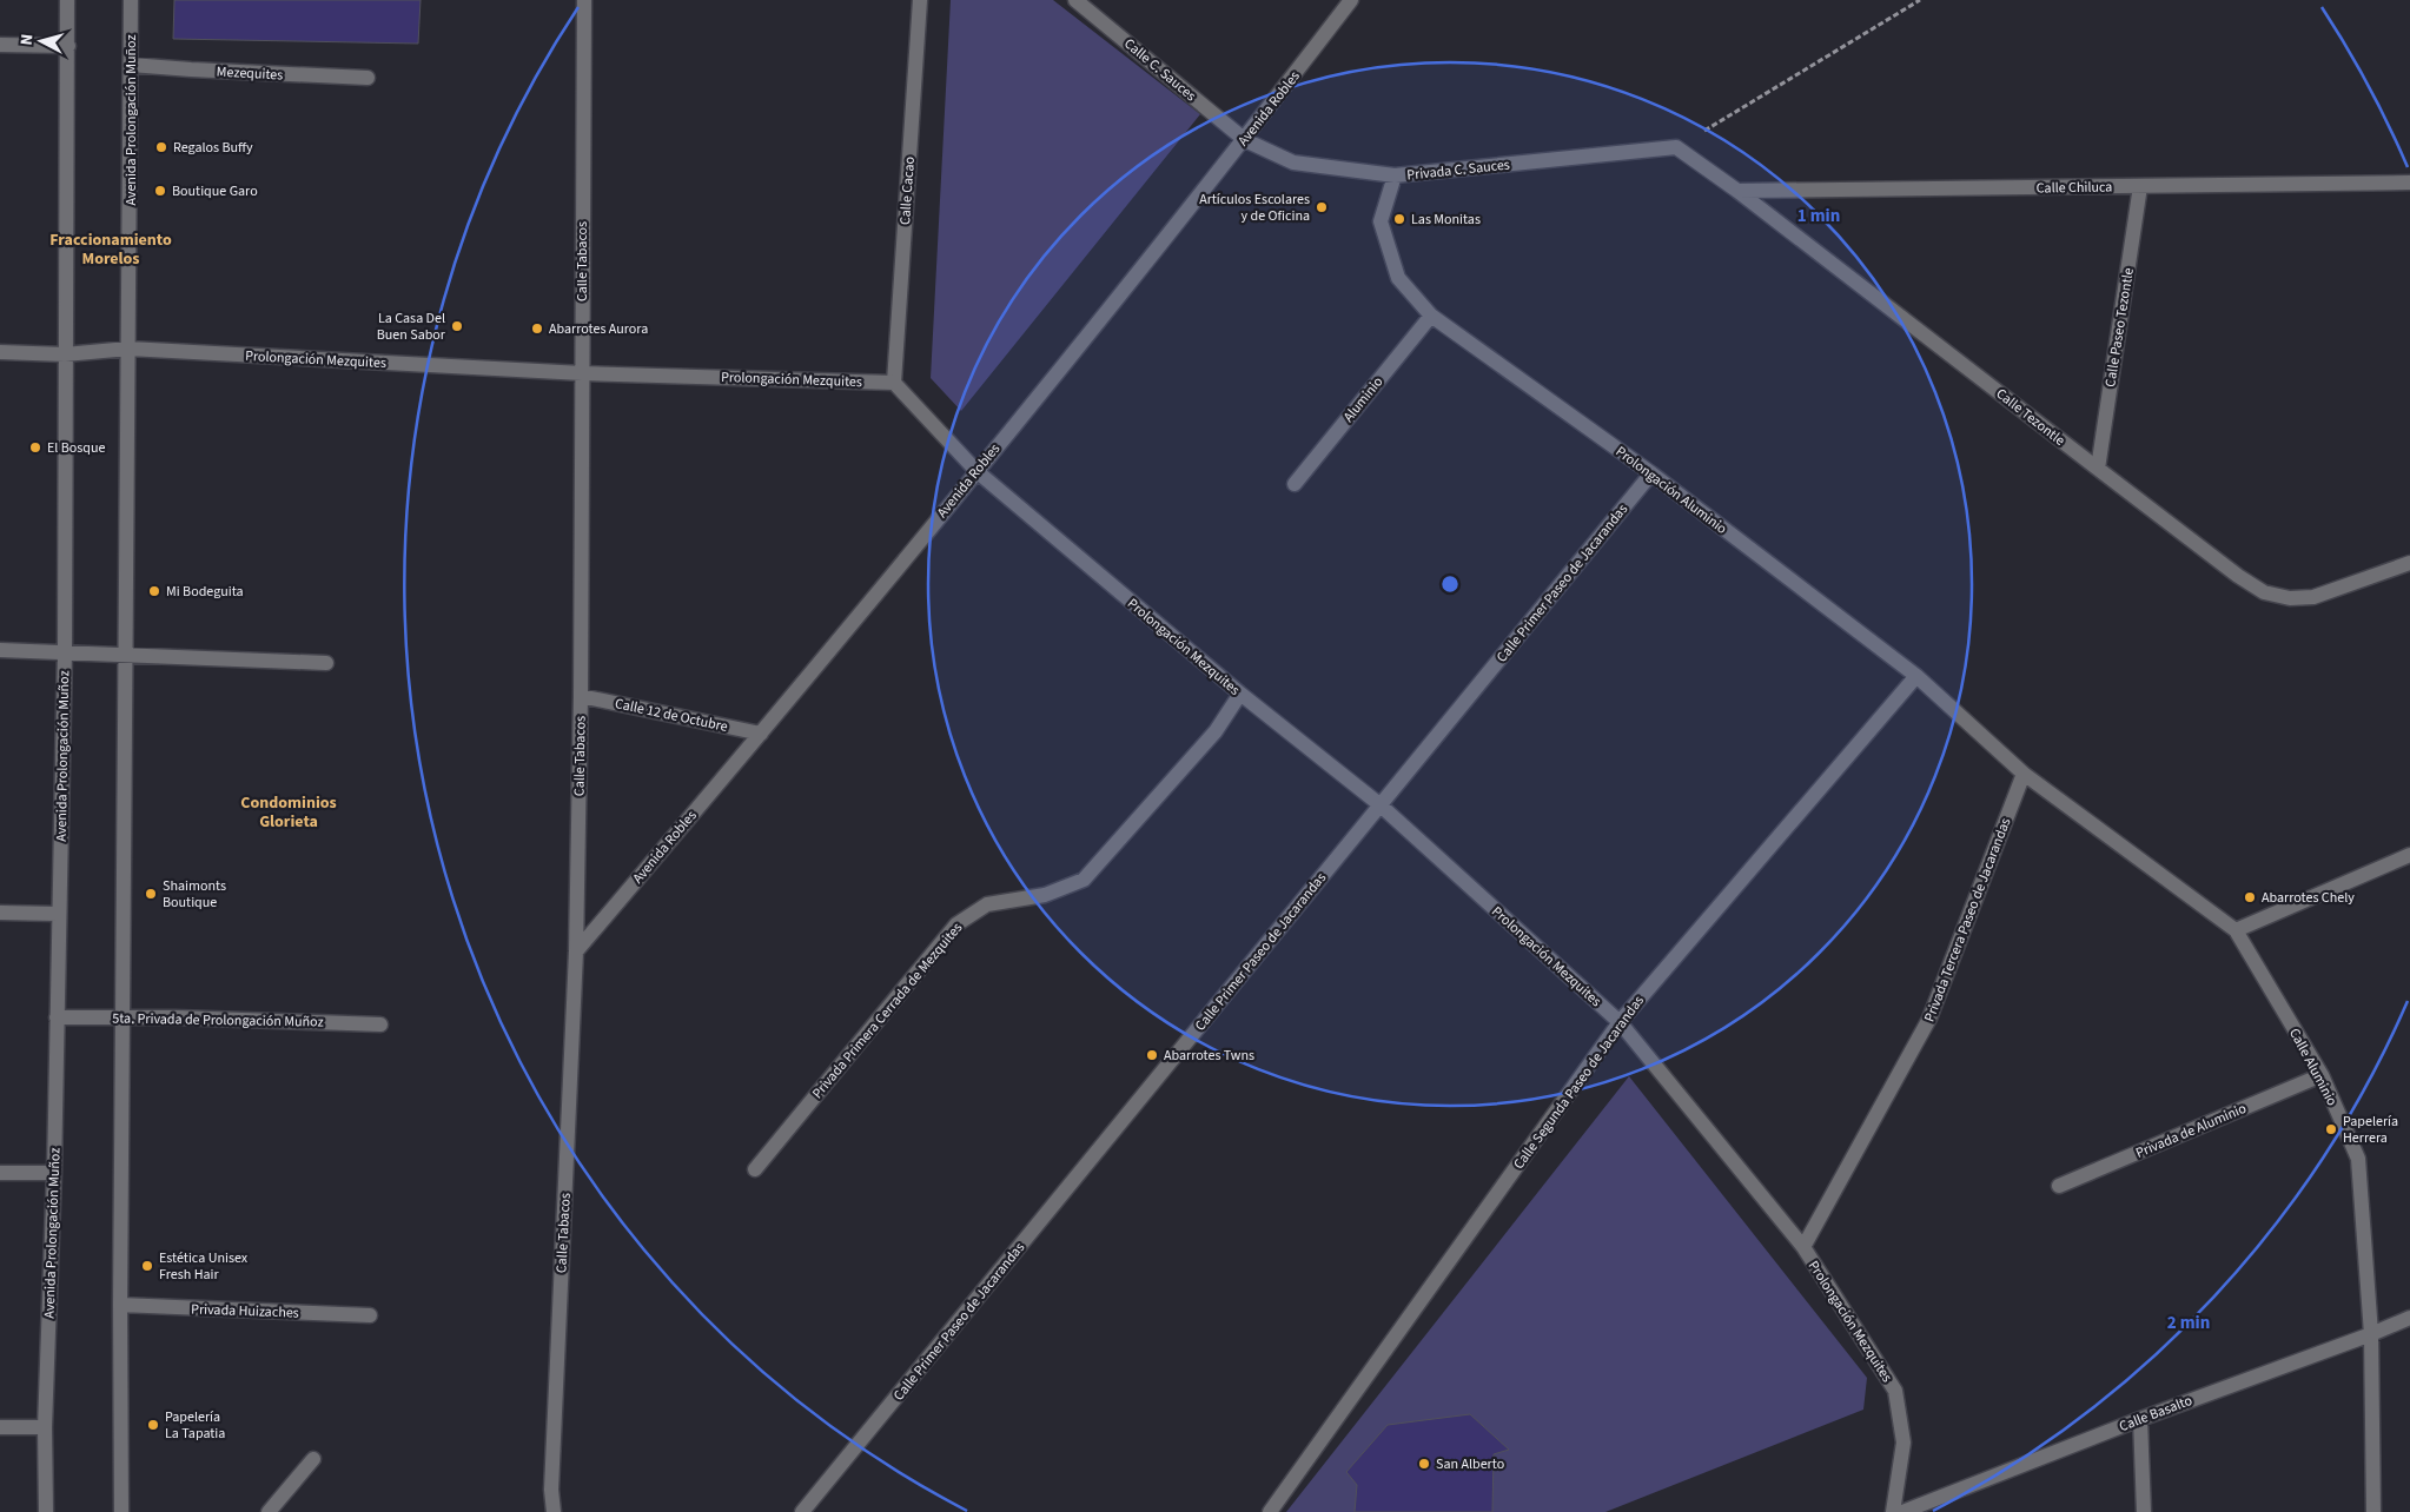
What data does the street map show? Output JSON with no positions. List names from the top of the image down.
{
  "streets": {
    "street": [
      "Calle C. Sauces",
      "Mezequites",
      "Avenida Robles",
      "Avenida Prolongación Muñoz",
      "Privada C. Sauces",
      "Calle Chiluca",
      "Calle Cacao",
      "Calle Tabacos",
      "Calle Paseo Tezontle",
      "Prolongación Mezquites",
      "Aluminio",
      "Calle Tezontle",
      "Prolongación Aluminio",
      "Calle Primer Paseo de Jacarandas",
      "Calle 12 de Octubre",
      "Privada Tercera Paseo de Jacarandas",
      "Privada Primera Cerrada de Mezquites",
      "5ta. Privada de Prolongación Muñoz",
      "Calle Aluminio",
      "Calle Segunda Paseo de Jacarandas",
      "Privada de Aluminio",
      "Privada Huizaches",
      "Calle Basalto"
    ]
  },
  "crossings": [
    ["Calle C. Sauces", "Avenida Robles"],
    ["Calle C. Sauces", "Privada C. Sauces"],
    ["Mezequites", "Avenida Prolongación Muñoz"],
    ["Avenida Robles", "Privada C. Sauces"],
    ["Avenida Robles", "Calle Tabacos"],
    ["Avenida Robles", "Prolongación Mezquites"],
    ["Avenida Robles", "Calle 12 de Octubre"],
    ["Avenida Prolongación Muñoz", "Prolongación Mezquites"],
    ["Avenida Prolongación Muñoz", "5ta. Privada de Prolongación Muñoz"],
    ["Avenida Prolongación Muñoz", "Privada Huizaches"],
    ["Privada C. Sauces", "Calle Tezontle"],
    ["Privada C. Sauces", "Prolongación Aluminio"],
    ["Calle Chiluca", "Calle Paseo Tezontle"],
    ["Calle Chiluca", "Calle Tezontle"],
    ["Calle Cacao", "Prolongación Mezquites"],
    ["Calle Tabacos", "Prolongación Mezquites"],
    ["Calle Tabacos", "Calle 12 de Octubre"],
    ["Calle Paseo Tezontle", "Calle Tezontle"],
    ["Prolongación Mezquites", "Calle Primer Paseo de Jacarandas"],
    ["Prolongación Mezquites", "Privada Tercera Paseo de Jacarandas"],
    ["Prolongación Mezquites", "Privada Primera Cerrada de Mezquites"],
    ["Prolongación Mezquites", "Calle Segunda Paseo de Jacarandas"],
    ["Aluminio", "Prolongación Aluminio"],
    ["Prolongación Aluminio", "Calle Primer Paseo de Jacarandas"],
    ["Prolongación Aluminio", "Privada Tercera Paseo de Jacarandas"],
    ["Prolongación Aluminio", "Calle Aluminio"],
    ["Prolongación Aluminio", "Calle Segunda Paseo de Jacarandas"],
    ["Privada Tercera Paseo de Jacarandas", "Calle Aluminio"],
    ["Calle Aluminio", "Privada de Aluminio"],
    ["Calle Aluminio", "Calle Basalto"]
  ],
  "districts": ["Fraccionamiento Morelos", "Condominios Glorieta"],
  "places": [
    "Regalos Buffy",
    "Boutique Garo",
    "Artículos Escolares y de Oficina",
    "Las Monitas",
    "La Casa Del Buen Sabor",
    "Abarrotes Aurora",
    "El Bosque",
    "Mi Bodeguita",
    "Shaimonts Boutique",
    "Abarrotes Chely",
    "Abarrotes Twns",
    "Papelería Herrera",
    "Estética Unisex Fresh Hair",
    "Papelería La Tapatia",
    "San Alberto"
  ],
  "north": "left",
  "rings": ["1 min", "2 min"]
}
